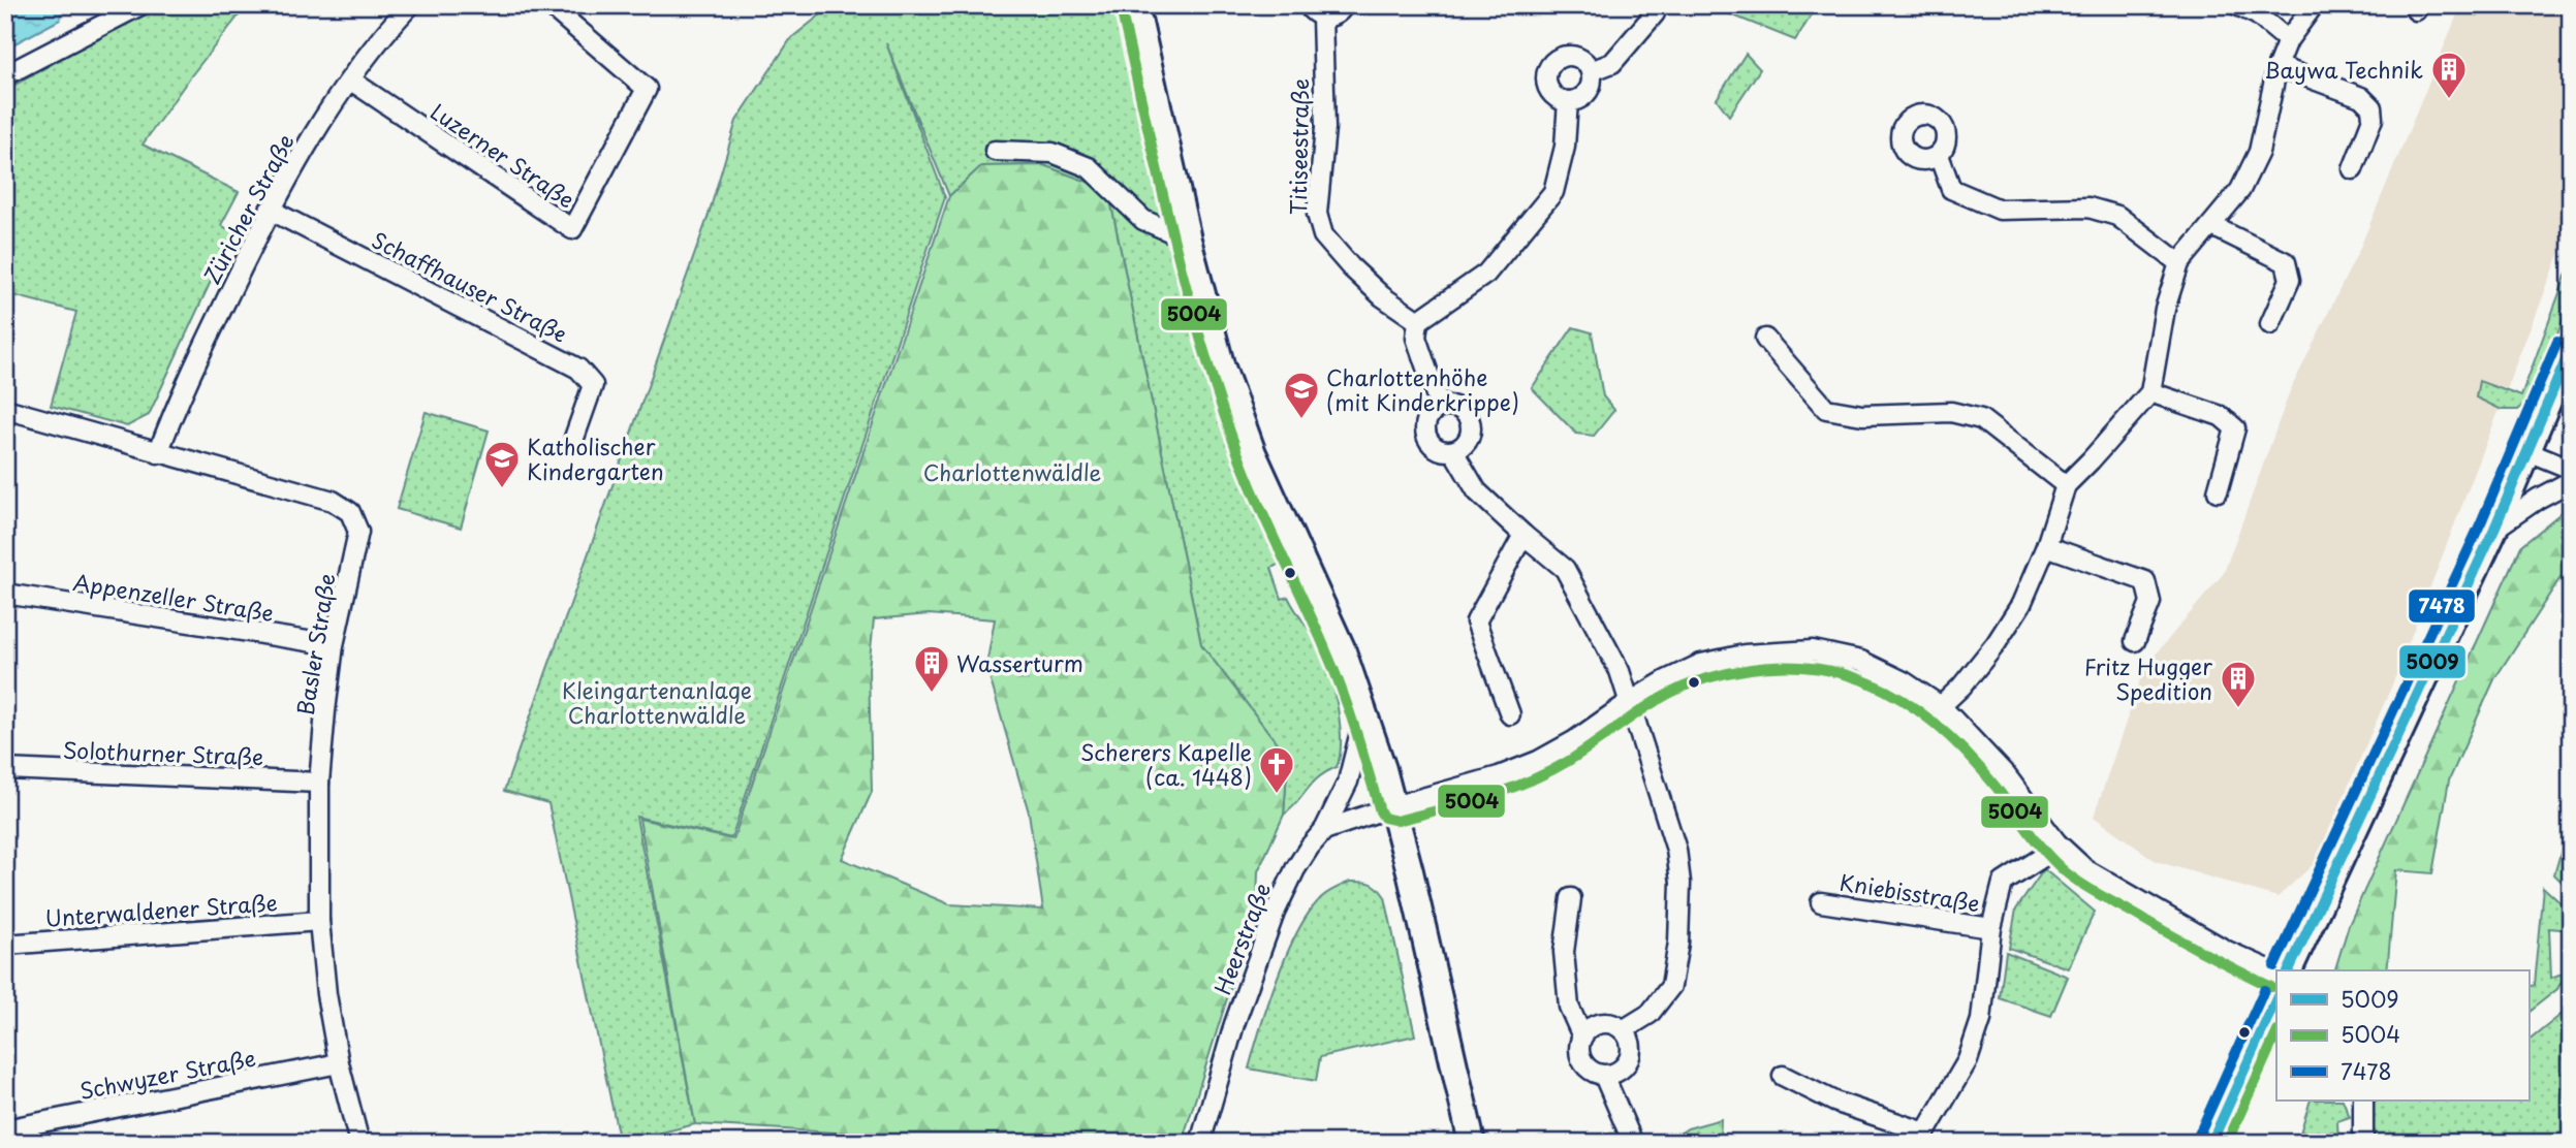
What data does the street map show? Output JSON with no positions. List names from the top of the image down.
{
  "streets": {
    "street": [
      "Titiseestraße",
      "Luzerner Straße",
      "Züricher Straße",
      "Schaffhauser Straße",
      "Appenzeller Straße",
      "Basler Straße",
      "Solothurner Straße",
      "Kniebisstraße",
      "Unterwaldener Straße",
      "Heerstraße",
      "Schwyzer Straße"
    ]
  },
  "crossings": [
    ["Luzerner Straße", "Züricher Straße"],
    ["Züricher Straße", "Schaffhauser Straße"],
    ["Züricher Straße", "Basler Straße"],
    ["Appenzeller Straße", "Basler Straße"],
    ["Basler Straße", "Solothurner Straße"],
    ["Basler Straße", "Unterwaldener Straße"],
    ["Basler Straße", "Schwyzer Straße"]
  ],
  "parks": ["Charlottenwäldle", "Kleingartenanlage Charlottenwäldle"],
  "places": {
    "building": ["Baywa Technik", "Wasserturm", "Fritz Hugger Spedition"],
    "school or university": ["Charlottenhöhe (mit Kinderkrippe)", "Katholischer Kindergarten"],
    "church": ["Scherers Kapelle (ca. 1448)"]
  },
  "lines": ["transit line 5004", "transit line 7478", "transit line 5009"],
  "legend": ["5009", "5004", "7478"]
}
